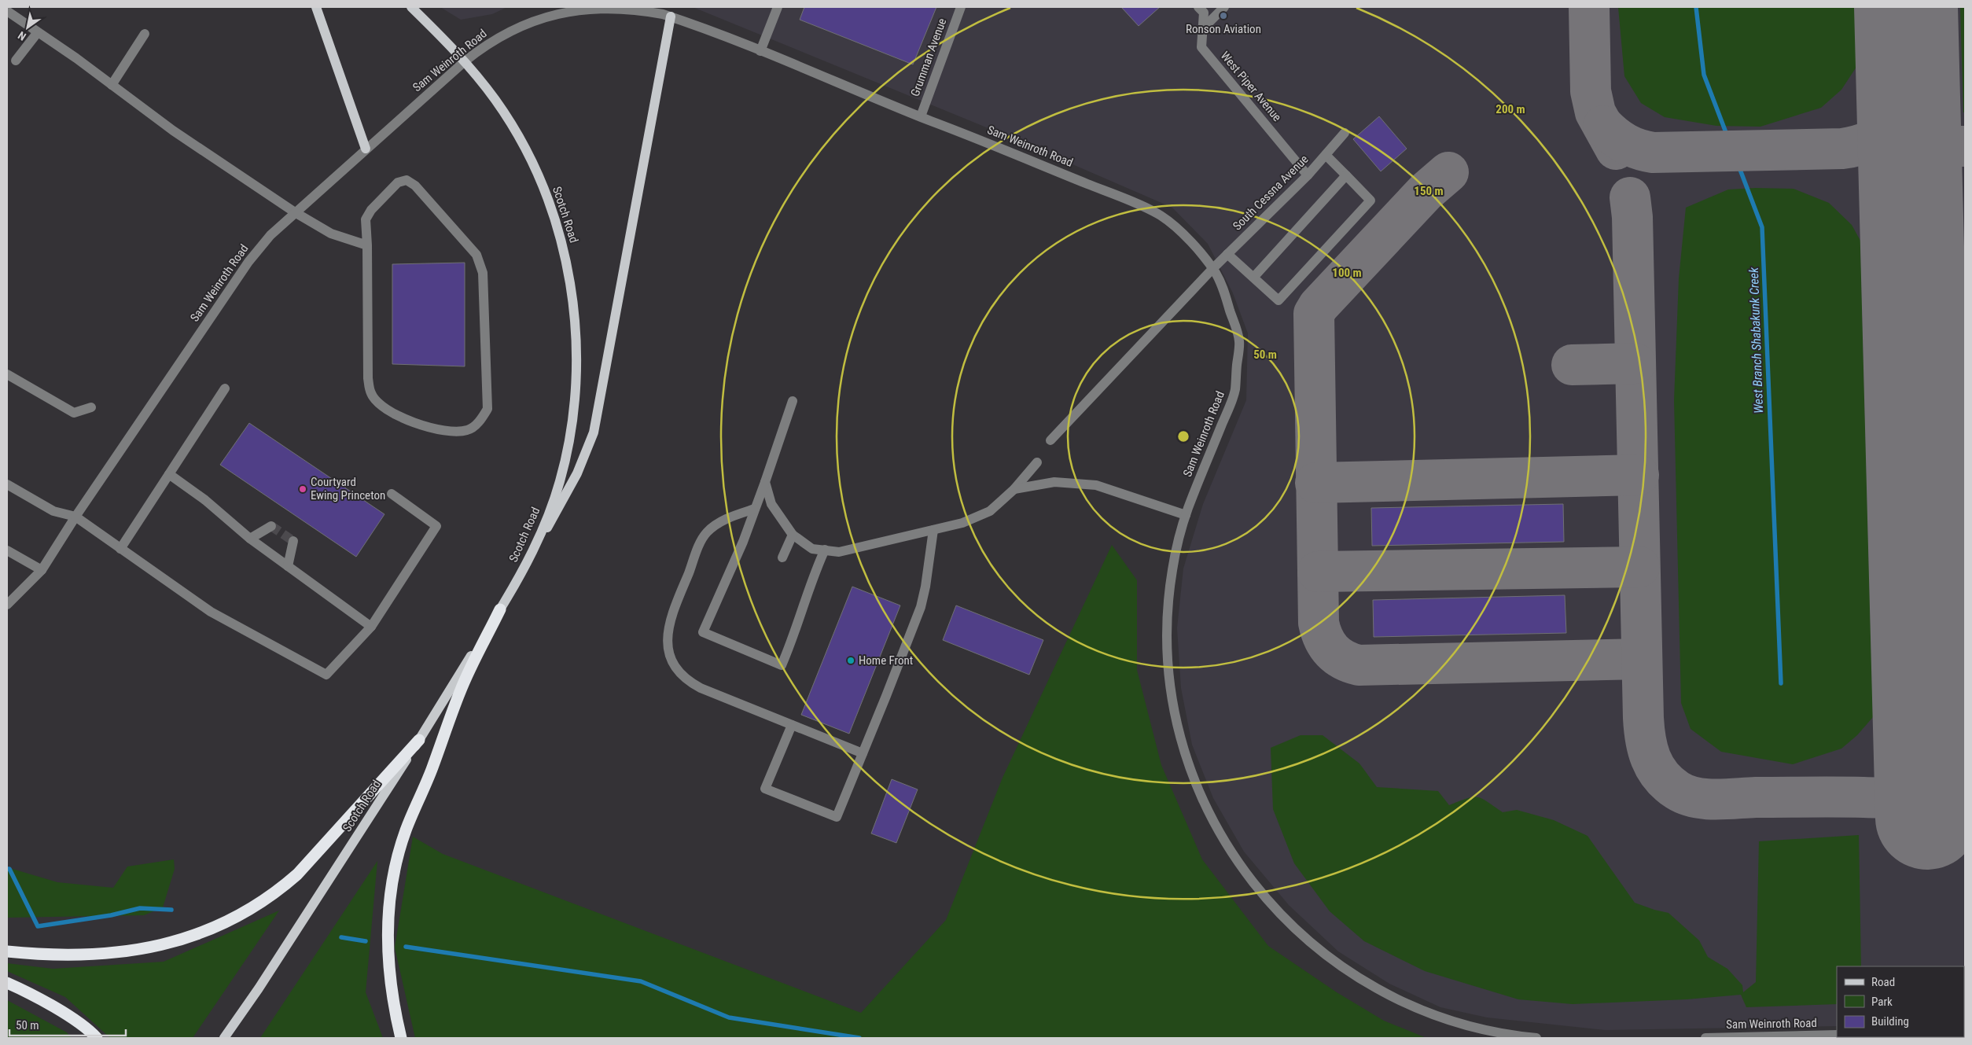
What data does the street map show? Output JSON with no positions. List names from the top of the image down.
{
  "streets": {
    "main road": ["Scotch Road"],
    "street": [
      "Grumman Avenue",
      "Sam Weinroth Road",
      "West Piper Avenue",
      "South Cessna Avenue"
    ]
  },
  "crossings": [
    ["Grumman Avenue", "Sam Weinroth Road"],
    ["Sam Weinroth Road", "South Cessna Avenue"],
    ["Sam Weinroth Road", "Scotch Road"],
    ["West Piper Avenue", "South Cessna Avenue"]
  ],
  "water": ["West Branch Shabakunk Creek"],
  "places": ["Ronson Aviation", "Courtyard Ewing Princeton", "Home Front"],
  "legend": ["Road", "Park", "Building"],
  "scale_bar": "50 m",
  "north": "bottom left",
  "rings": [
    "200 m",
    "150 m",
    "100 m",
    "50 m"
  ]
}
